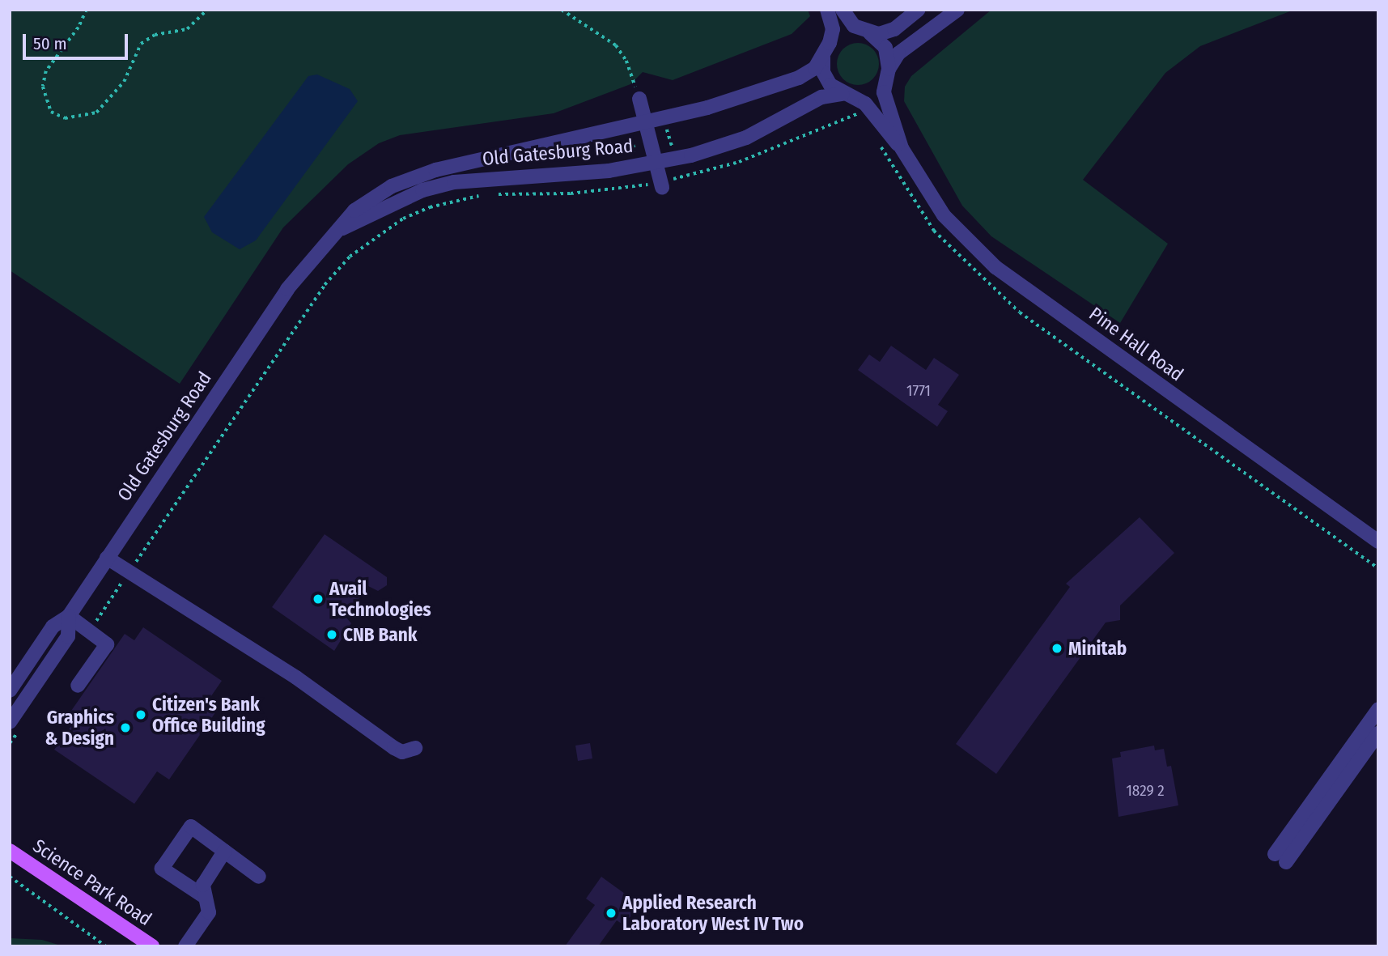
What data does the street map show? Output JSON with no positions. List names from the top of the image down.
{
  "streets": {
    "main road": ["Science Park Road"],
    "street": ["Old Gatesburg Road", "Pine Hall Road"]
  },
  "crossings": [
    ["Old Gatesburg Road", "Pine Hall Road"]
  ],
  "places": [
    "Avail Technologies",
    "CNB Bank",
    "Minitab",
    "Citizen's Bank Office Building",
    "Graphics & Design",
    "Applied Research Laboratory West IV Two"
  ],
  "house_numbers": ["1771", "1829 2"],
  "scale_bar": "50 m"
}
